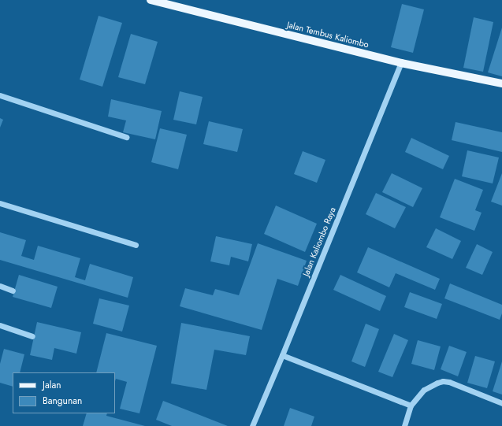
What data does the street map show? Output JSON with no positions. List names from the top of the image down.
{
  "streets": {
    "main road": ["Jalan Tembus Kaliombo"],
    "street": ["Jalan Kaliombo Raya"]
  },
  "crossings": [
    ["Jalan Tembus Kaliombo", "Jalan Kaliombo Raya"]
  ],
  "legend": ["Jalan", "Bangunan"]
}
